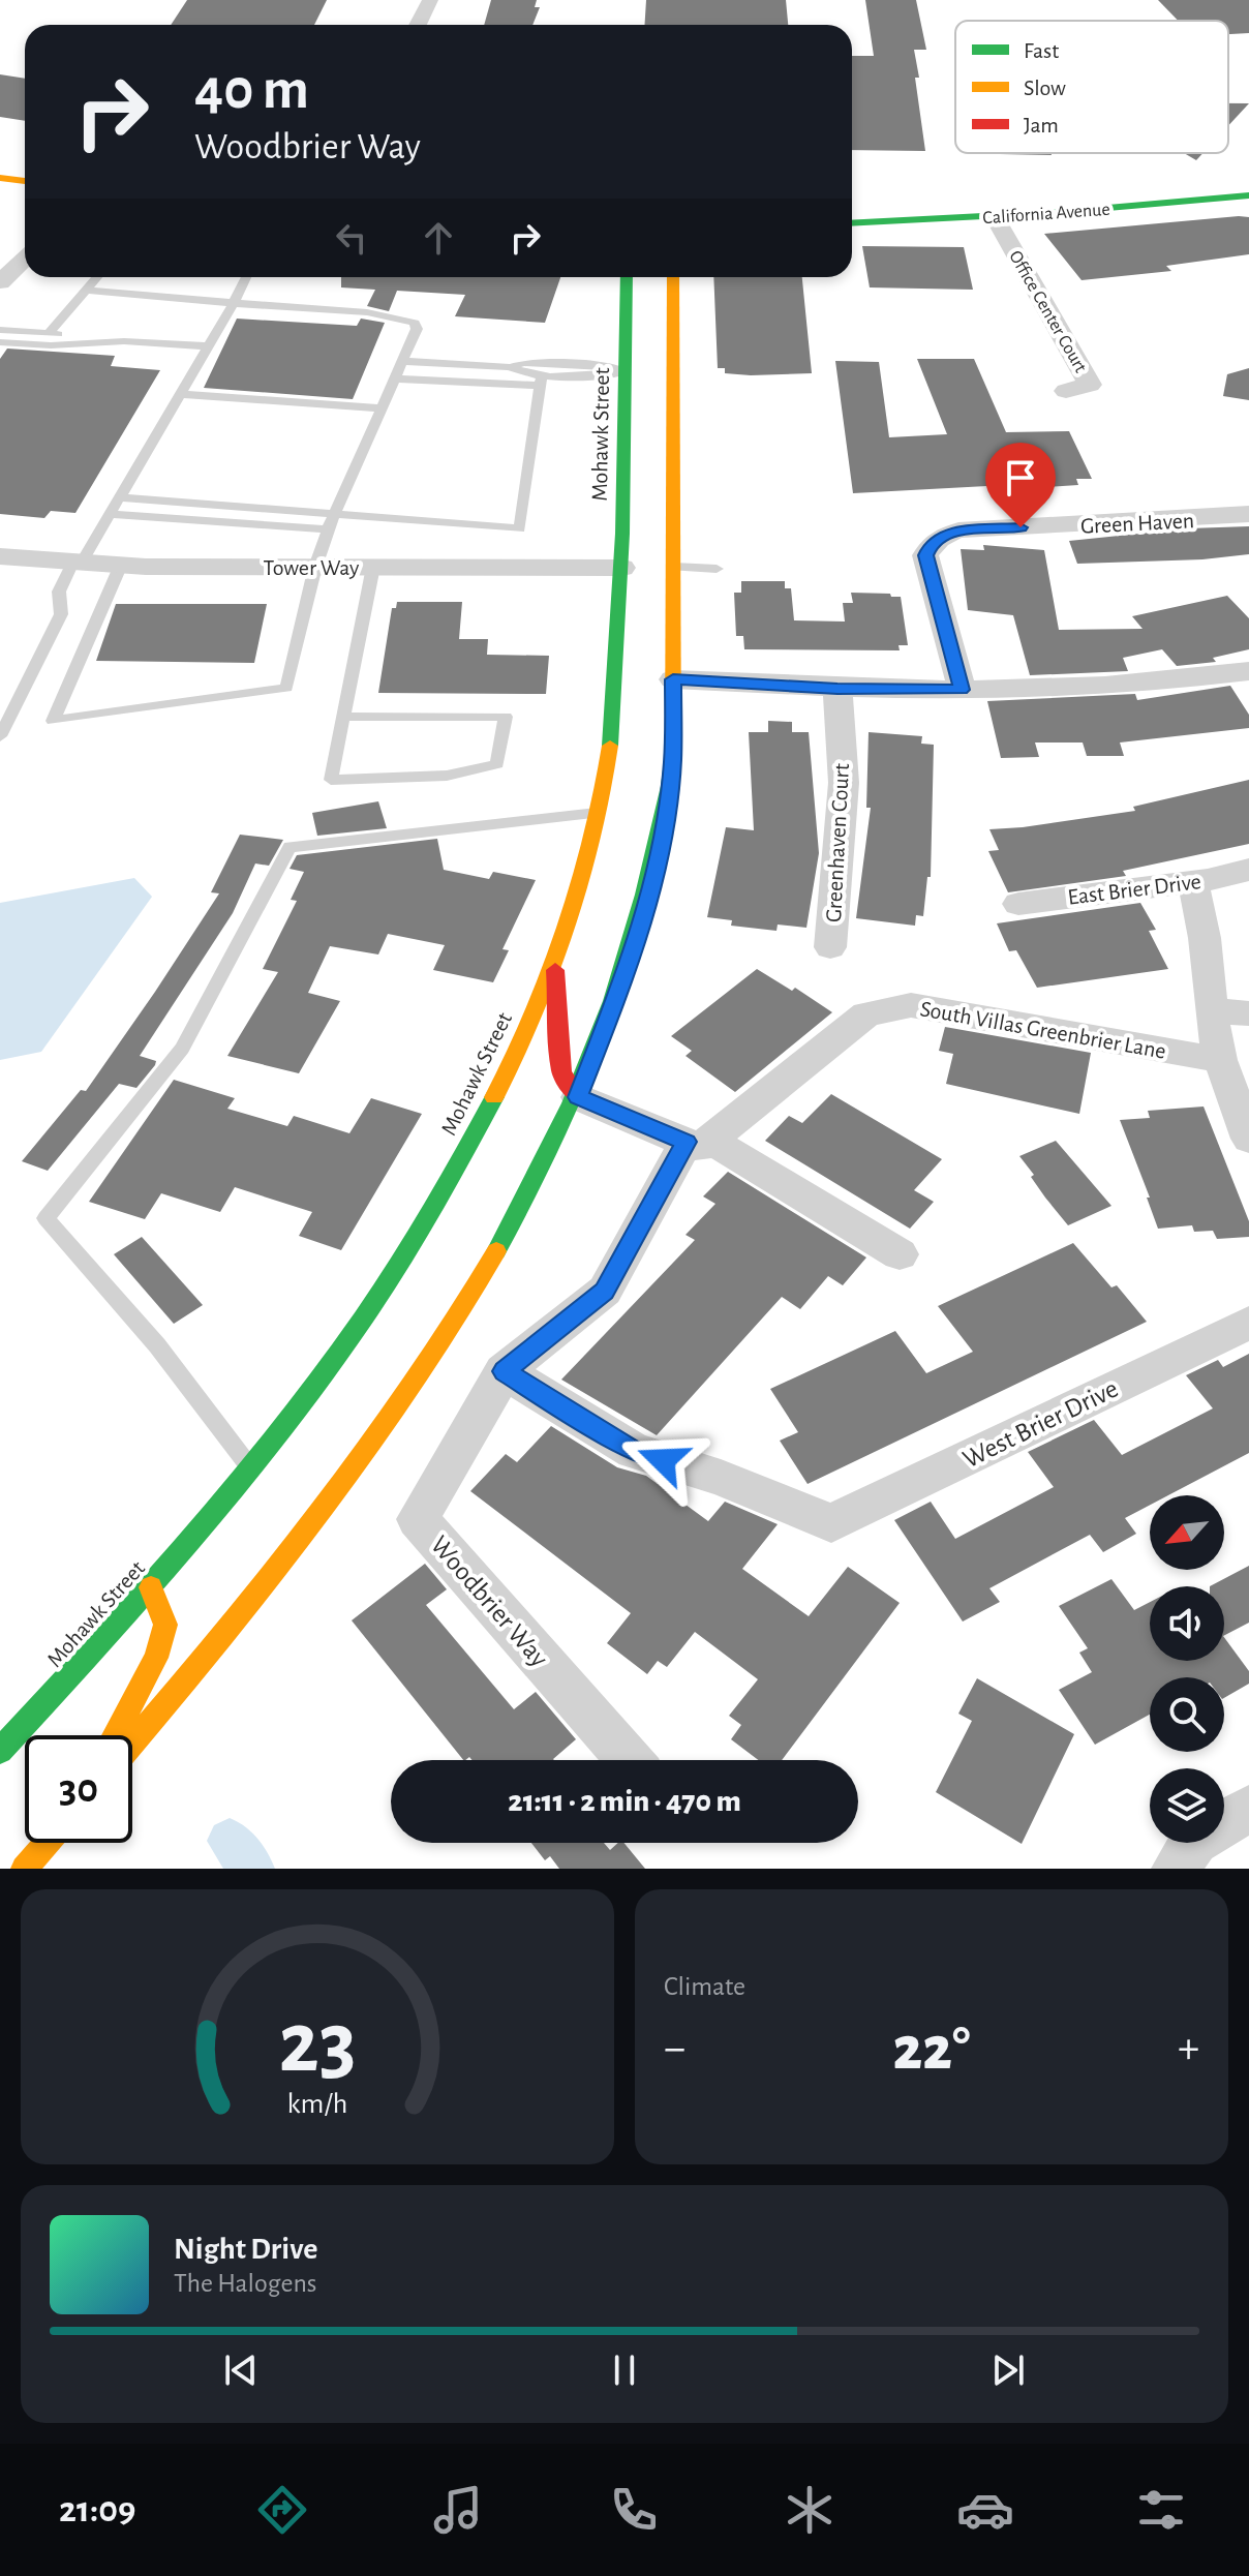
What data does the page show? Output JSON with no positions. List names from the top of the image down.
{
  "streets": {
    "main road": ["California Avenue", "Mohawk Street"],
    "street": [
      "Office Center Court",
      "Green Haven",
      "Tower Way",
      "Greenhaven Court",
      "East Brier Drive",
      "South Villas Greenbrier Lane",
      "West Brier Drive",
      "Woodbrier Way"
    ]
  },
  "crossings": [
    ["California Avenue", "Office Center Court"],
    ["Mohawk Street", "Tower Way"],
    ["South Villas Greenbrier Lane", "Woodbrier Way"],
    ["West Brier Drive", "Woodbrier Way"]
  ],
  "legend": ["Fast", "Slow", "Jam"],
  "north": "bottom left",
  "page": {
    "turn": ["40 m", "Woodbrier Way"],
    "limit": "30",
    "trip": "21:11 · 2 min · 470 m",
    "tile": "Climate",
    "heat": ["−", "22°", "+"],
    "song": ["Night Drive", "The Halogens"],
    "tabs": "21:09",
    "gauge": ["23", "km/h"]
  }
}
